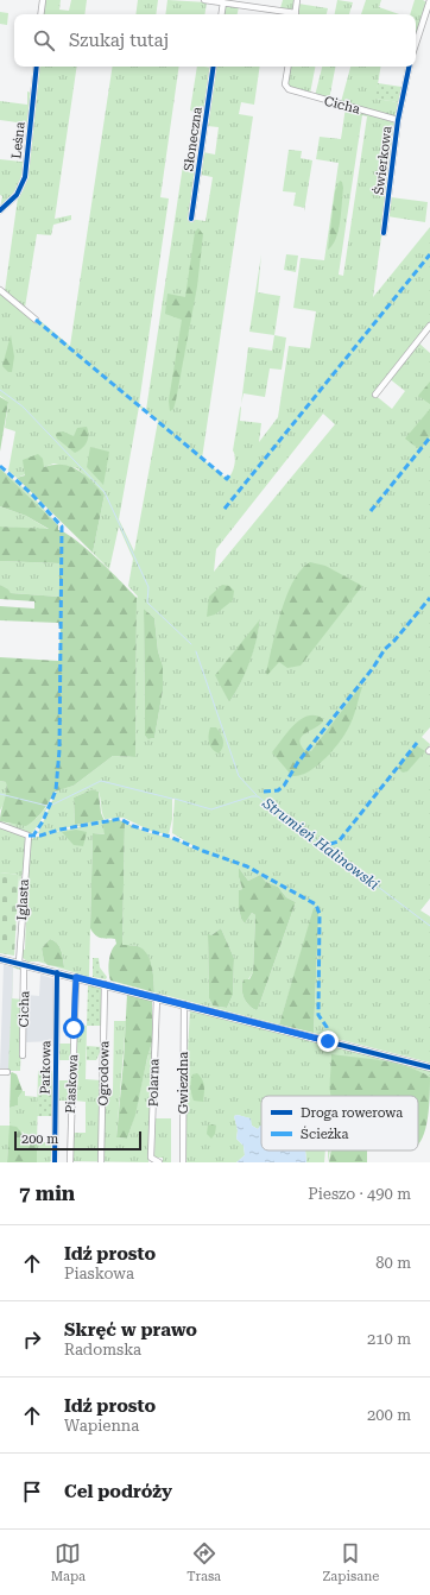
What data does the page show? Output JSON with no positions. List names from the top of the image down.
{
  "streets": {
    "street": [
      "Cicha",
      "Słoneczna",
      "Leśna",
      "Świerkowa",
      "Iglasta",
      "Parkowa",
      "Ogrodowa",
      "Polarna",
      "Gwiezdna",
      "Piaskowa"
    ]
  },
  "crossings": [
    ["Cicha", "Świerkowa"],
    ["Cicha", "Iglasta"]
  ],
  "water": ["Strumień Halinowski"],
  "legend": ["Droga rowerowa", "Ścieżka"],
  "scale_bar": "200 m",
  "page": {
    "search": "Szukaj tutaj",
    "scale": "200 m",
    "heading": ["7 min", "Pieszo · 490 m"],
    "list": [
      ["Idź prosto", "Piaskowa", "80 m"],
      ["Skręć w prawo", "Radomska", "210 m"],
      ["Idź prosto", "Wapienna", "200 m"],
      "Cel podróży"
    ],
    "nav": ["Mapa", "Trasa", "Zapisane"]
  }
}
